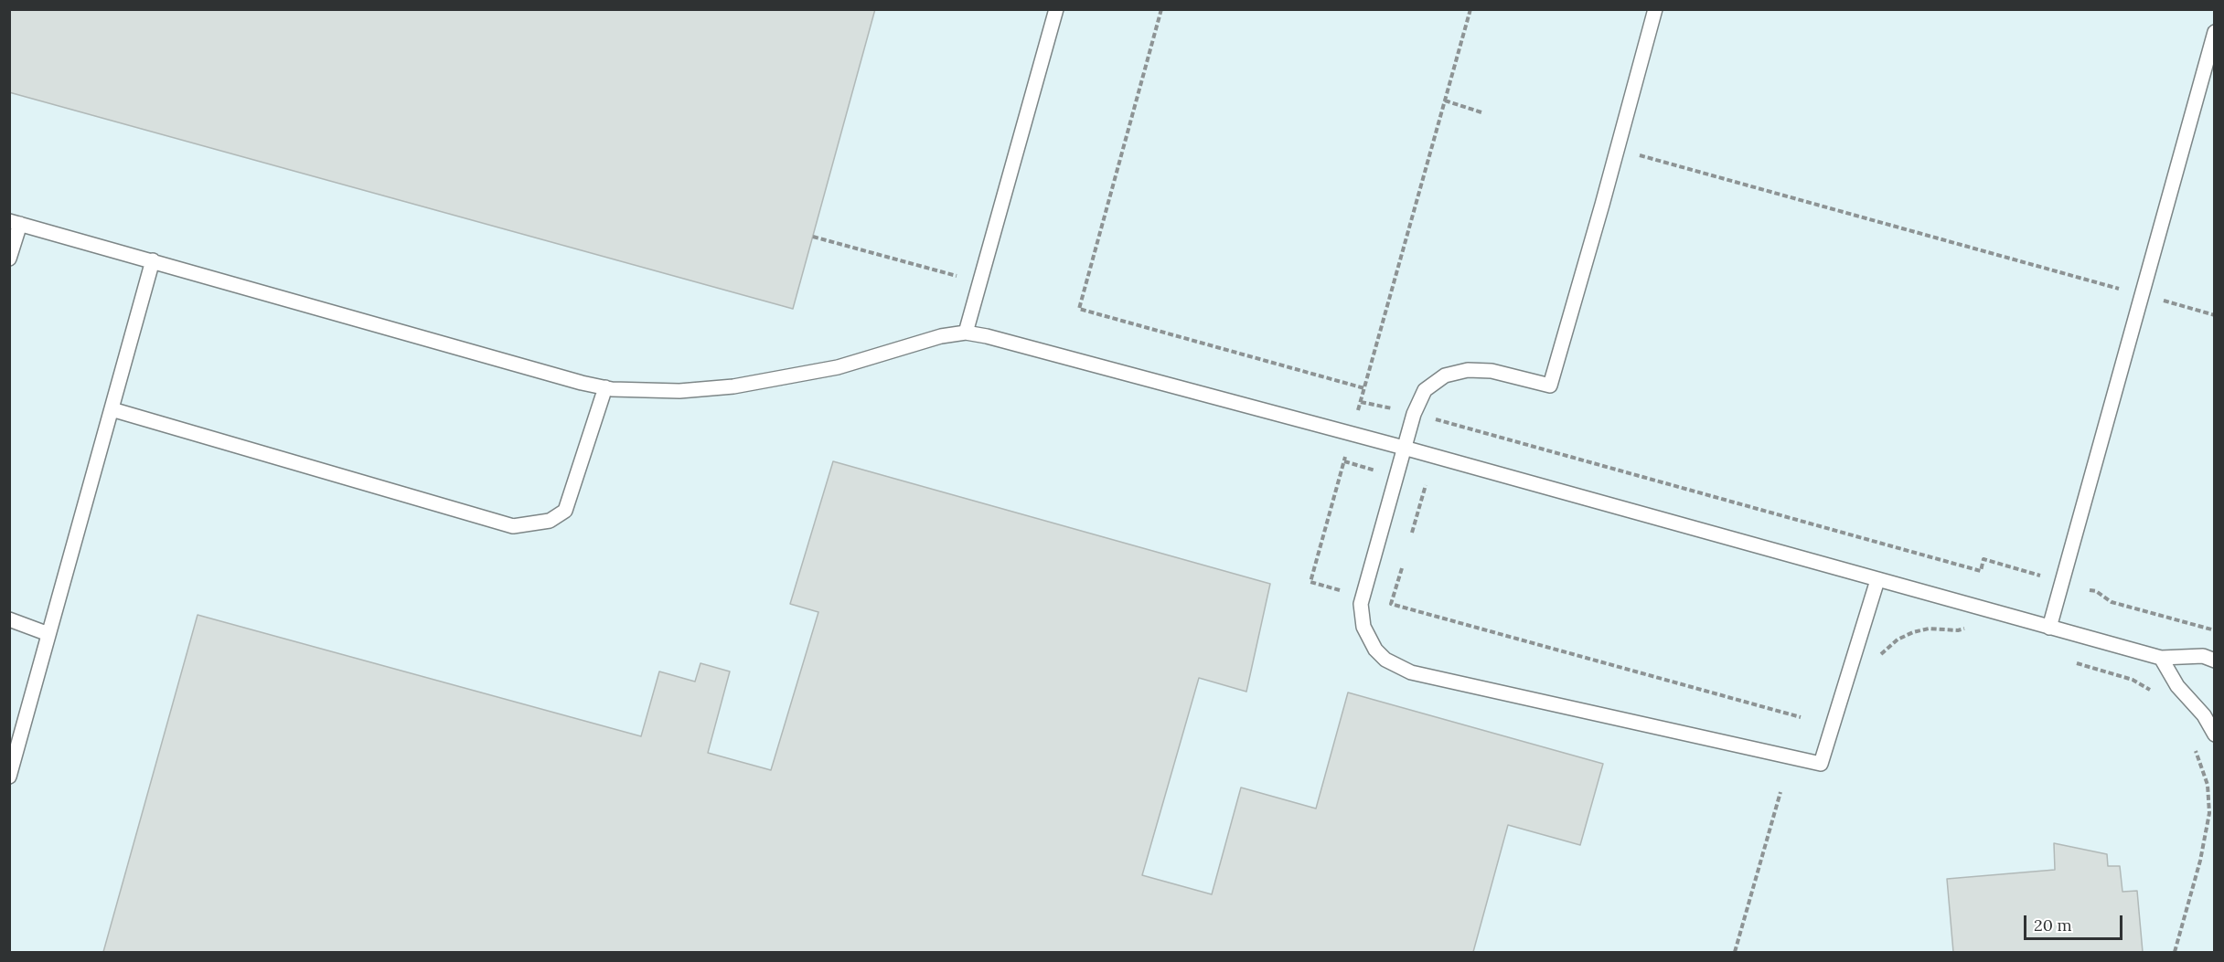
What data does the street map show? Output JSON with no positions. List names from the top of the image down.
{
  "scale_bar": "20 m"
}
